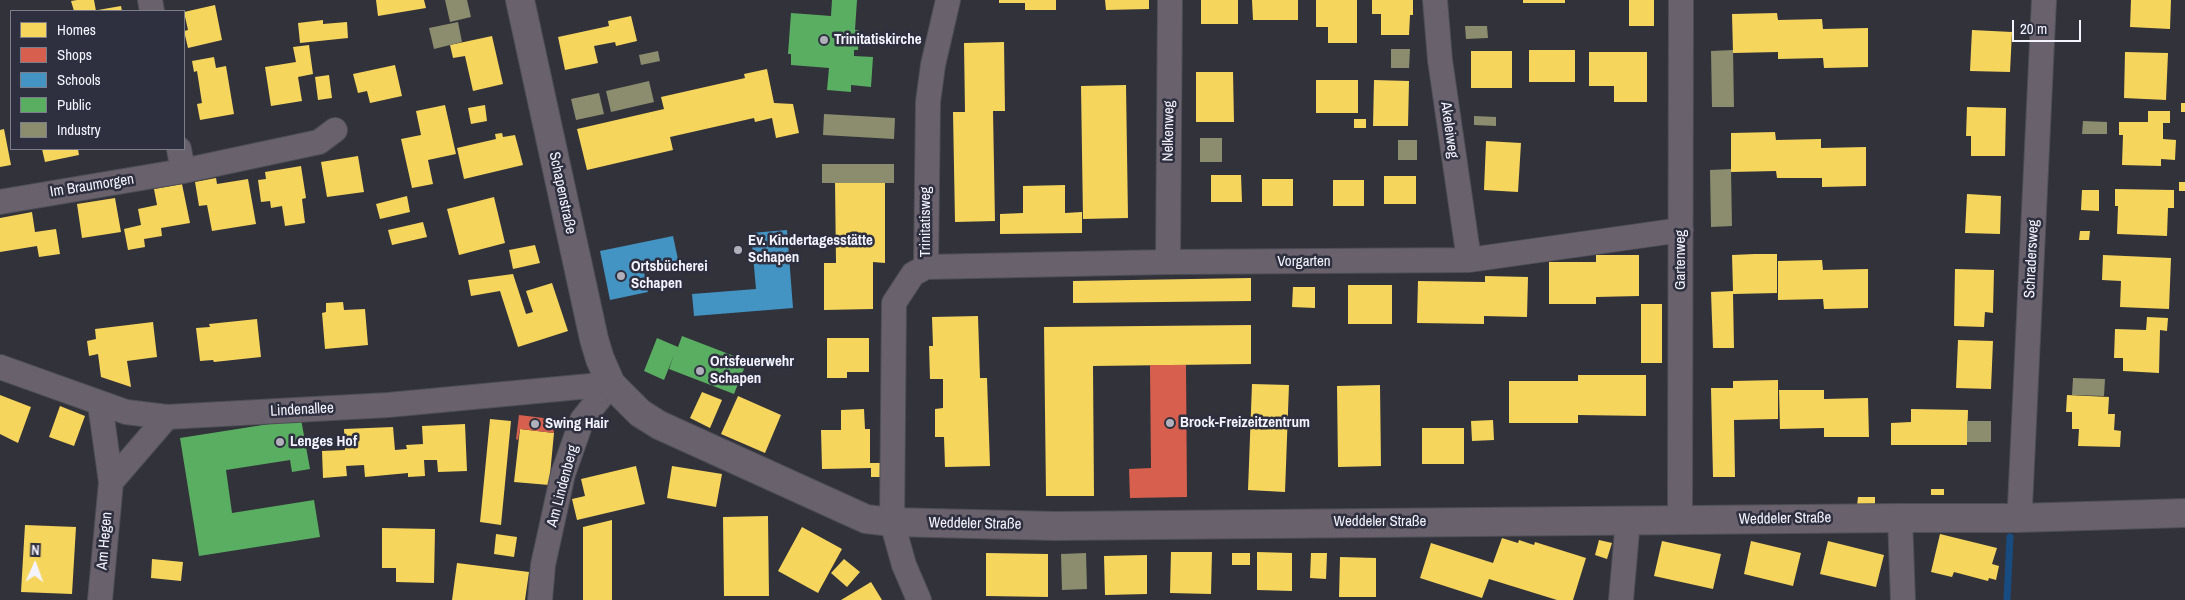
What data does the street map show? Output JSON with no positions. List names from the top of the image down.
{
  "streets": {
    "street": [
      "Akeleiweg",
      "Nelkenweg",
      "Im Braumorgen",
      "Schapenstraße",
      "Trinitatisweg",
      "Schradersweg",
      "Gartenweg",
      "Vorgarten",
      "Lindenallee",
      "Am Lindenberg",
      "Weddeler Straße",
      "Am Hegen"
    ]
  },
  "crossings": [
    ["Akeleiweg", "Vorgarten"],
    ["Nelkenweg", "Vorgarten"],
    ["Schapenstraße", "Lindenallee"],
    ["Schapenstraße", "Am Lindenberg"],
    ["Schapenstraße", "Weddeler Straße"],
    ["Trinitatisweg", "Vorgarten"],
    ["Trinitatisweg", "Weddeler Straße"],
    ["Schradersweg", "Weddeler Straße"],
    ["Gartenweg", "Vorgarten"],
    ["Gartenweg", "Weddeler Straße"],
    ["Lindenallee", "Am Lindenberg"],
    ["Lindenallee", "Weddeler Straße"],
    ["Lindenallee", "Am Hegen"],
    ["Am Lindenberg", "Weddeler Straße"]
  ],
  "places": [
    "Trinitatiskirche",
    "Ev. Kindertagesstätte Schapen",
    "Ortsbücherei Schapen",
    "Ortsfeuerwehr Schapen",
    "Brock-Freizeitzentrum",
    "Swing Hair",
    "Lenges Hof"
  ],
  "legend": [
    "Homes",
    "Shops",
    "Schools",
    "Public",
    "Industry"
  ],
  "scale_bar": "20 m",
  "north": "top"
}
